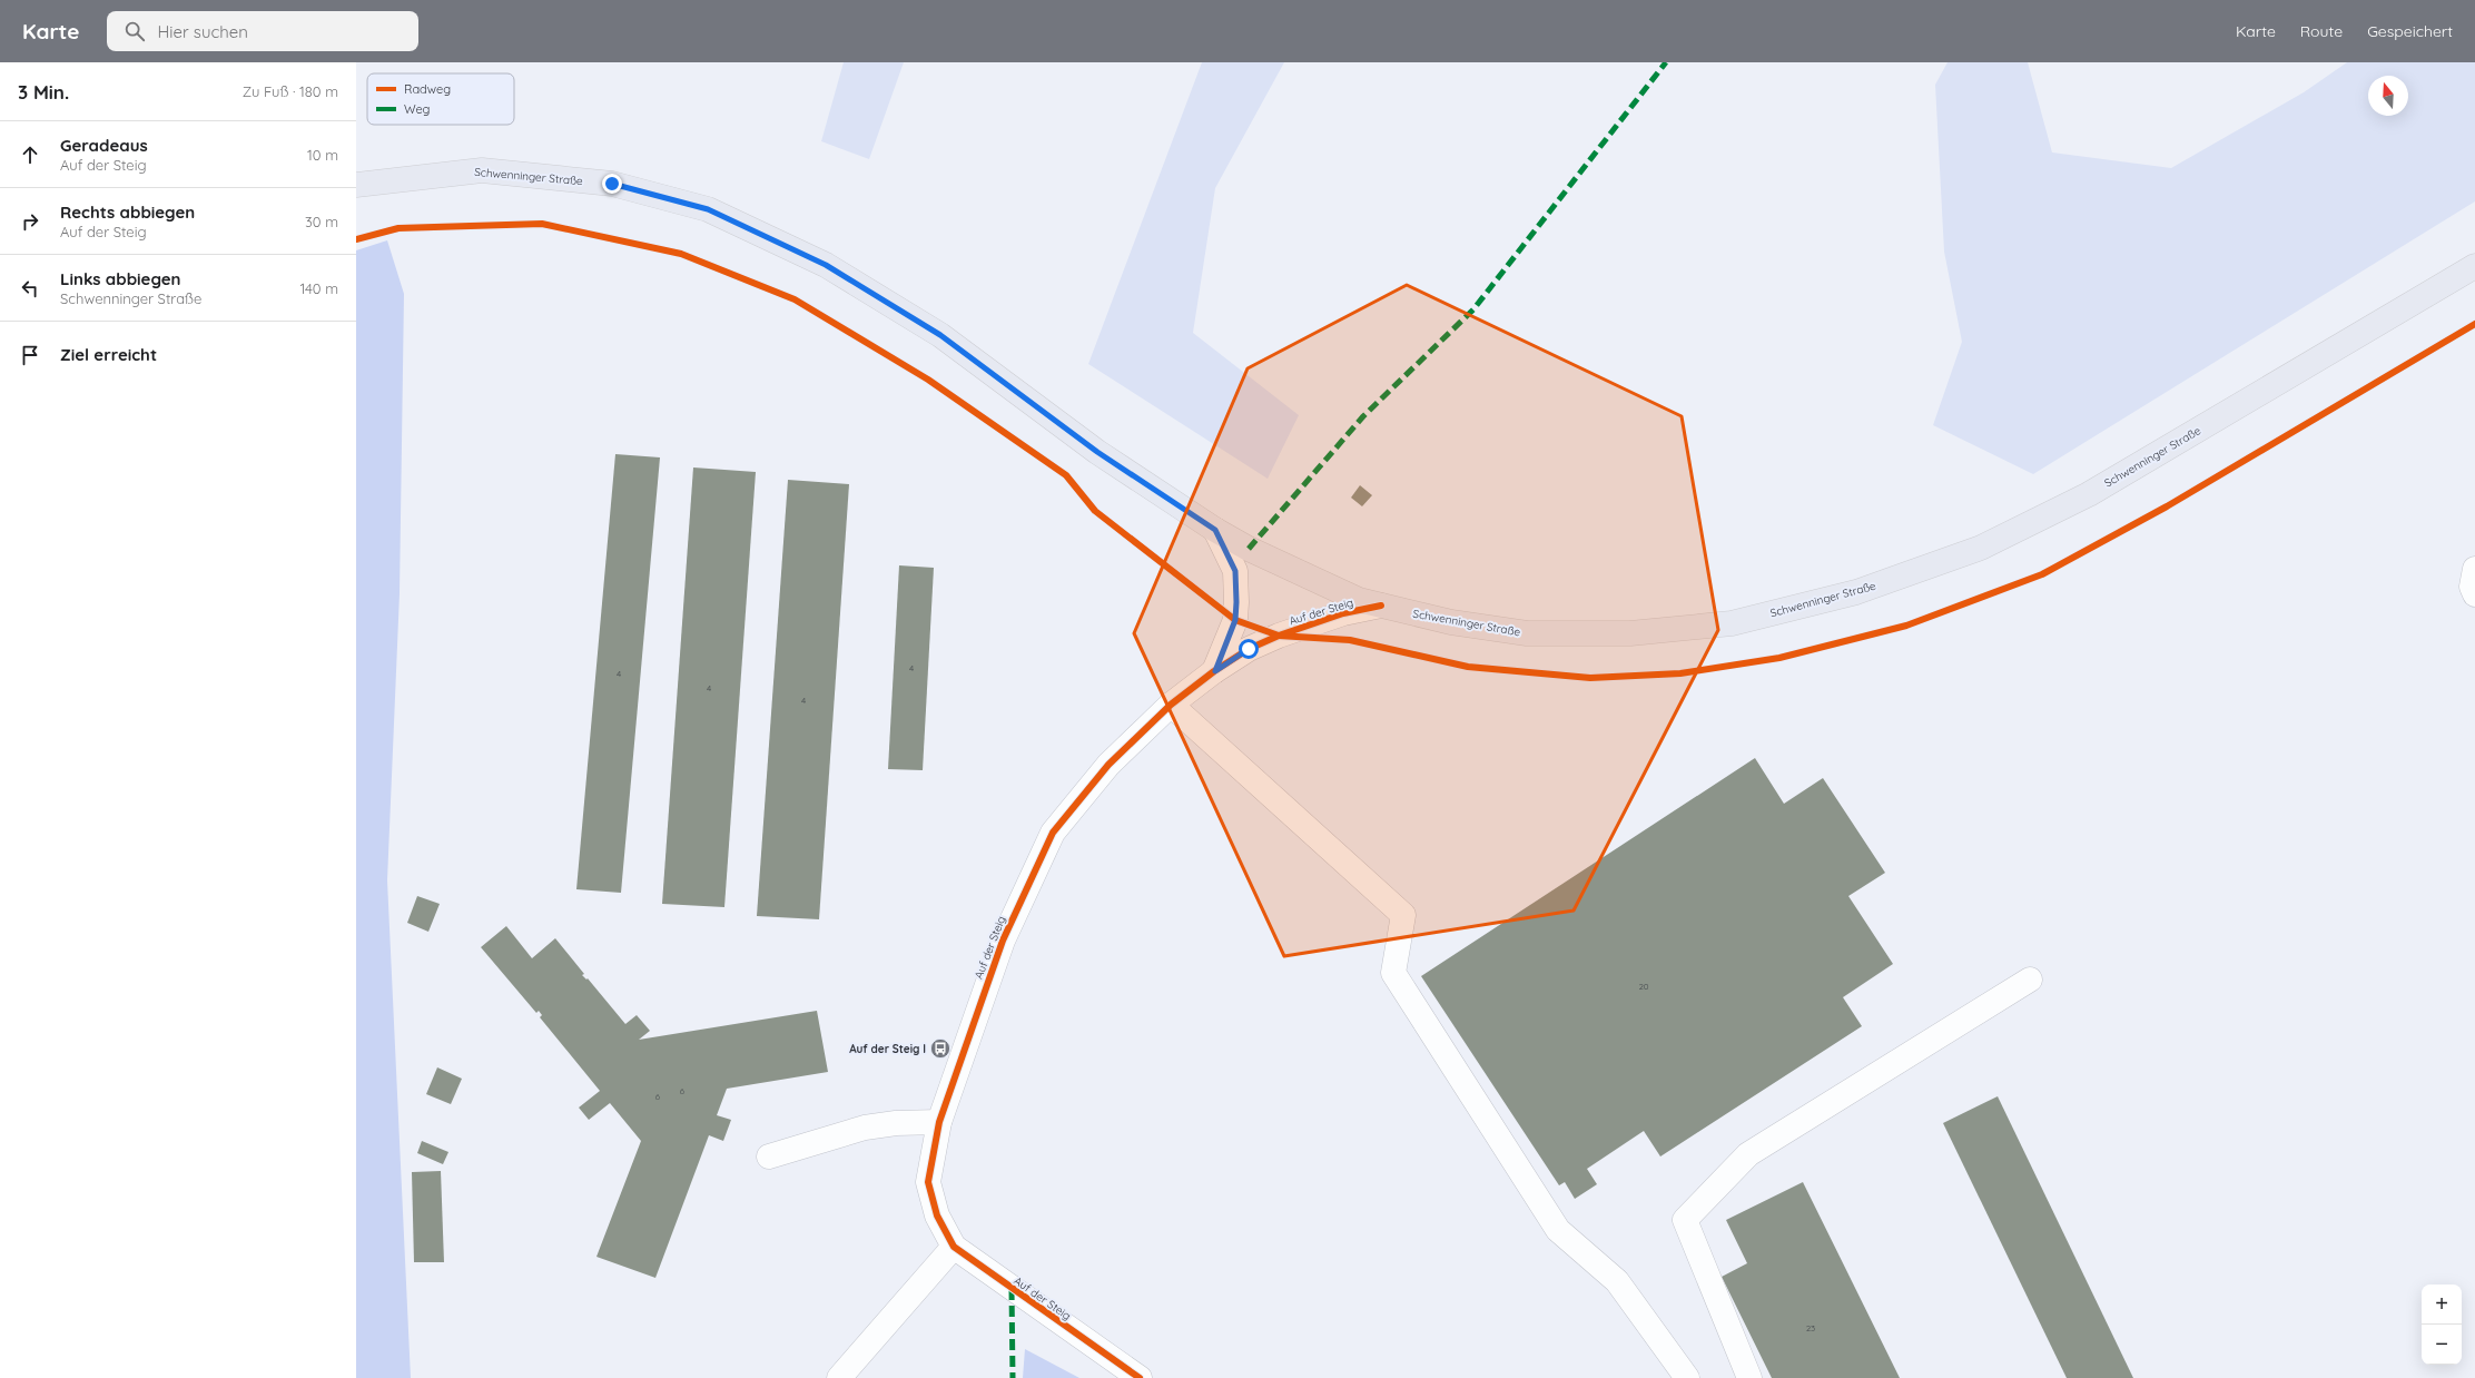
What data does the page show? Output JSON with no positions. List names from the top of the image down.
{
  "streets": {
    "main road": ["Schwenninger Straße"],
    "street": ["Auf der Steig"]
  },
  "crossings": [
    ["Schwenninger Straße", "Auf der Steig"]
  ],
  "places": {
    "bus stop": ["Auf der Steig I"]
  },
  "house_numbers": [
    "4",
    "4",
    "4",
    "4",
    "20",
    "6",
    "6",
    "23"
  ],
  "legend": ["Radweg", "Weg"],
  "north": "top",
  "page": {
    "header": "Karte",
    "search": "Hier suchen",
    "nav": ["Karte", "Route", "Gespeichert"],
    "heading": ["3 Min.", "Zu Fuß · 180 m"],
    "list": [
      ["Geradeaus", "Auf der Steig", "10 m"],
      ["Rechts abbiegen", "Auf der Steig", "30 m"],
      ["Links abbiegen", "Schwenninger Straße", "140 m"],
      "Ziel erreicht"
    ],
    "map_buttons": ["+", "−"]
  }
}
